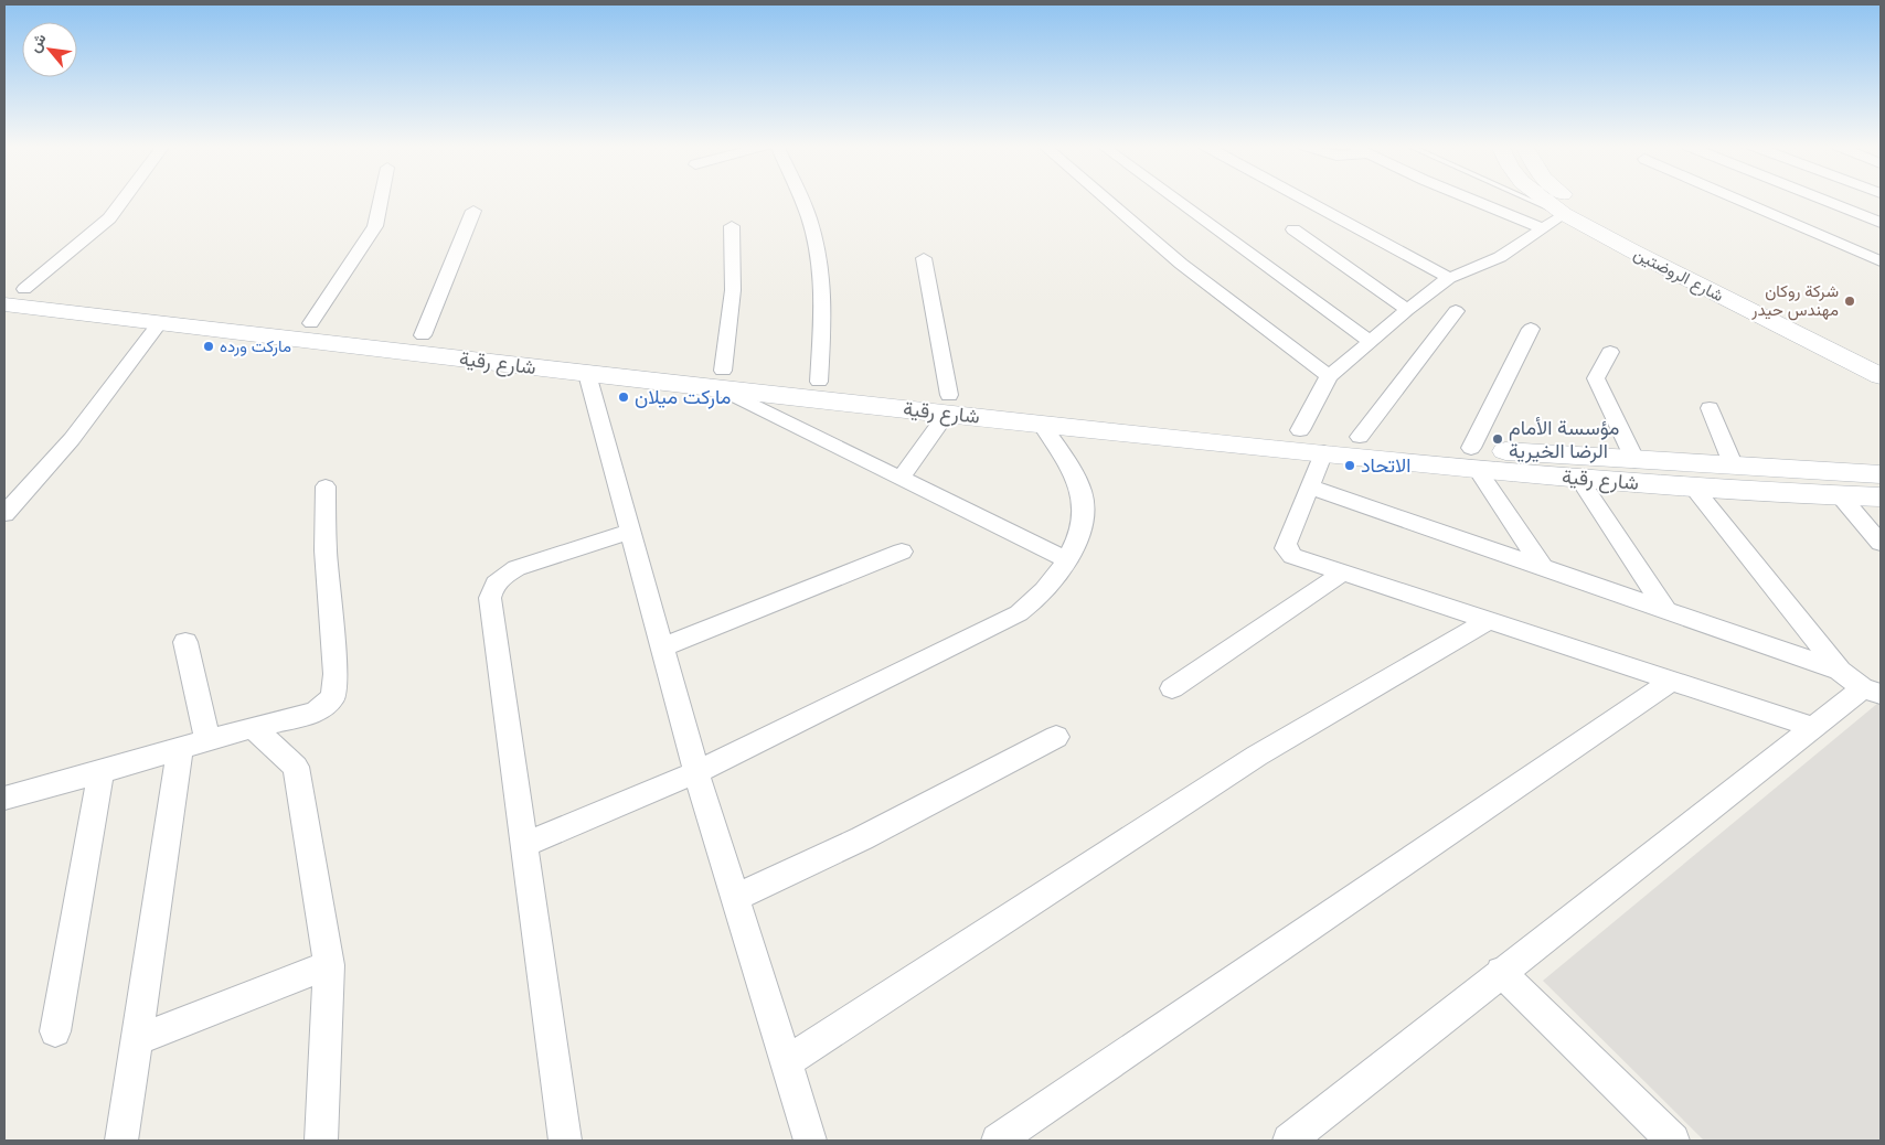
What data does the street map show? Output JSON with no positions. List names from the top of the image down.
{
  "streets": {
    "street": ["شارع الروضتين", "شارع رقية"]
  },
  "places": [
    "شركة روكان مهندس حيدر",
    "ماركت ورده",
    "ماركت ميلان",
    "مؤسسة الأمام الرضا الخيرية",
    "الاتحاد"
  ],
  "north": "top left"
}
